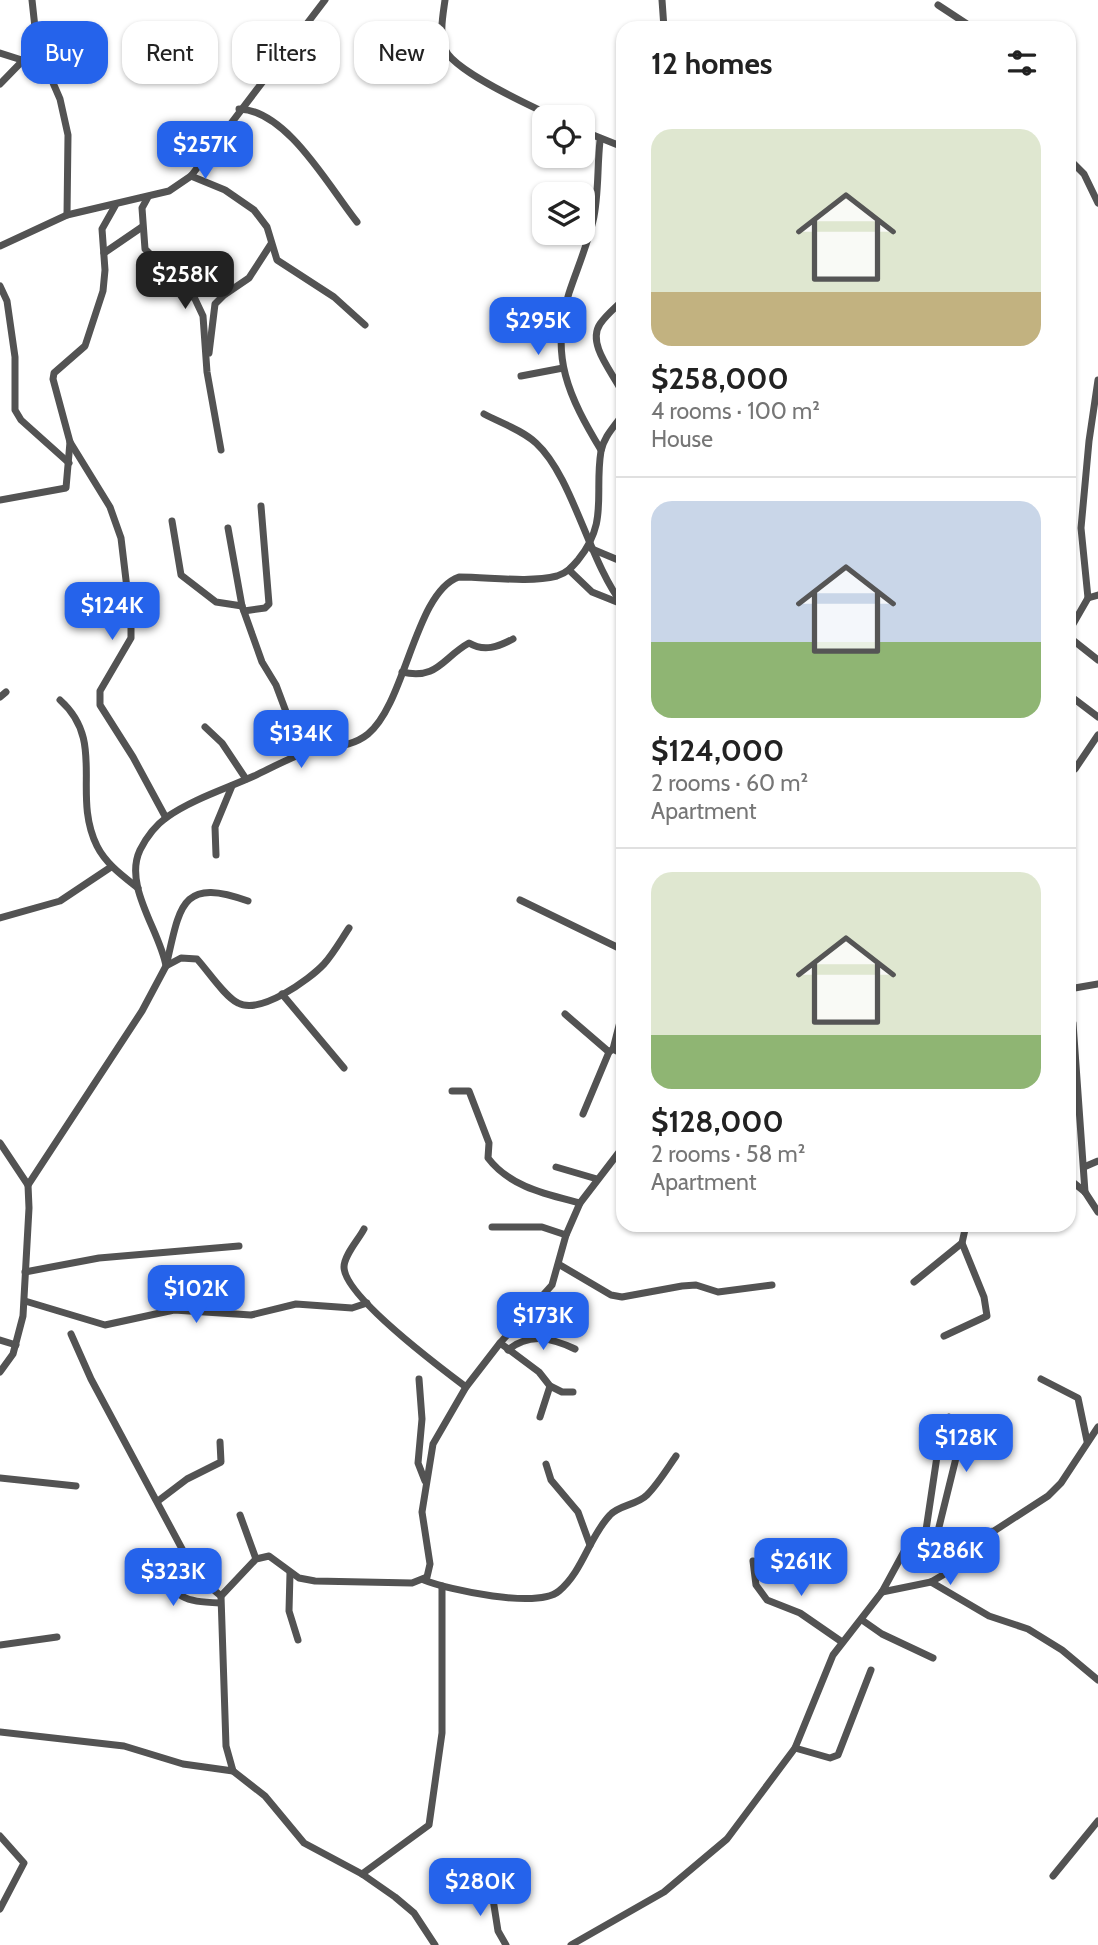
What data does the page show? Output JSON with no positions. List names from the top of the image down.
{
  "page": {
    "chip": [
      "Buy",
      "Rent",
      "Filters",
      "New"
    ],
    "heading": "12 homes",
    "list": [
      {
        "name": "$258,000",
        "note": "4 rooms · 100 m² · House"
      },
      {
        "name": "$124,000",
        "note": "2 rooms · 60 m² · Apartment"
      },
      {
        "name": "$128,000",
        "note": "2 rooms · 58 m² · Apartment"
      }
    ],
    "price": [
      "$257K",
      "$258K",
      "$295K",
      "$124K",
      "$134K",
      "$102K",
      "$173K",
      "$128K",
      "$286K",
      "$261K",
      "$323K",
      "$280K"
    ]
  }
}
